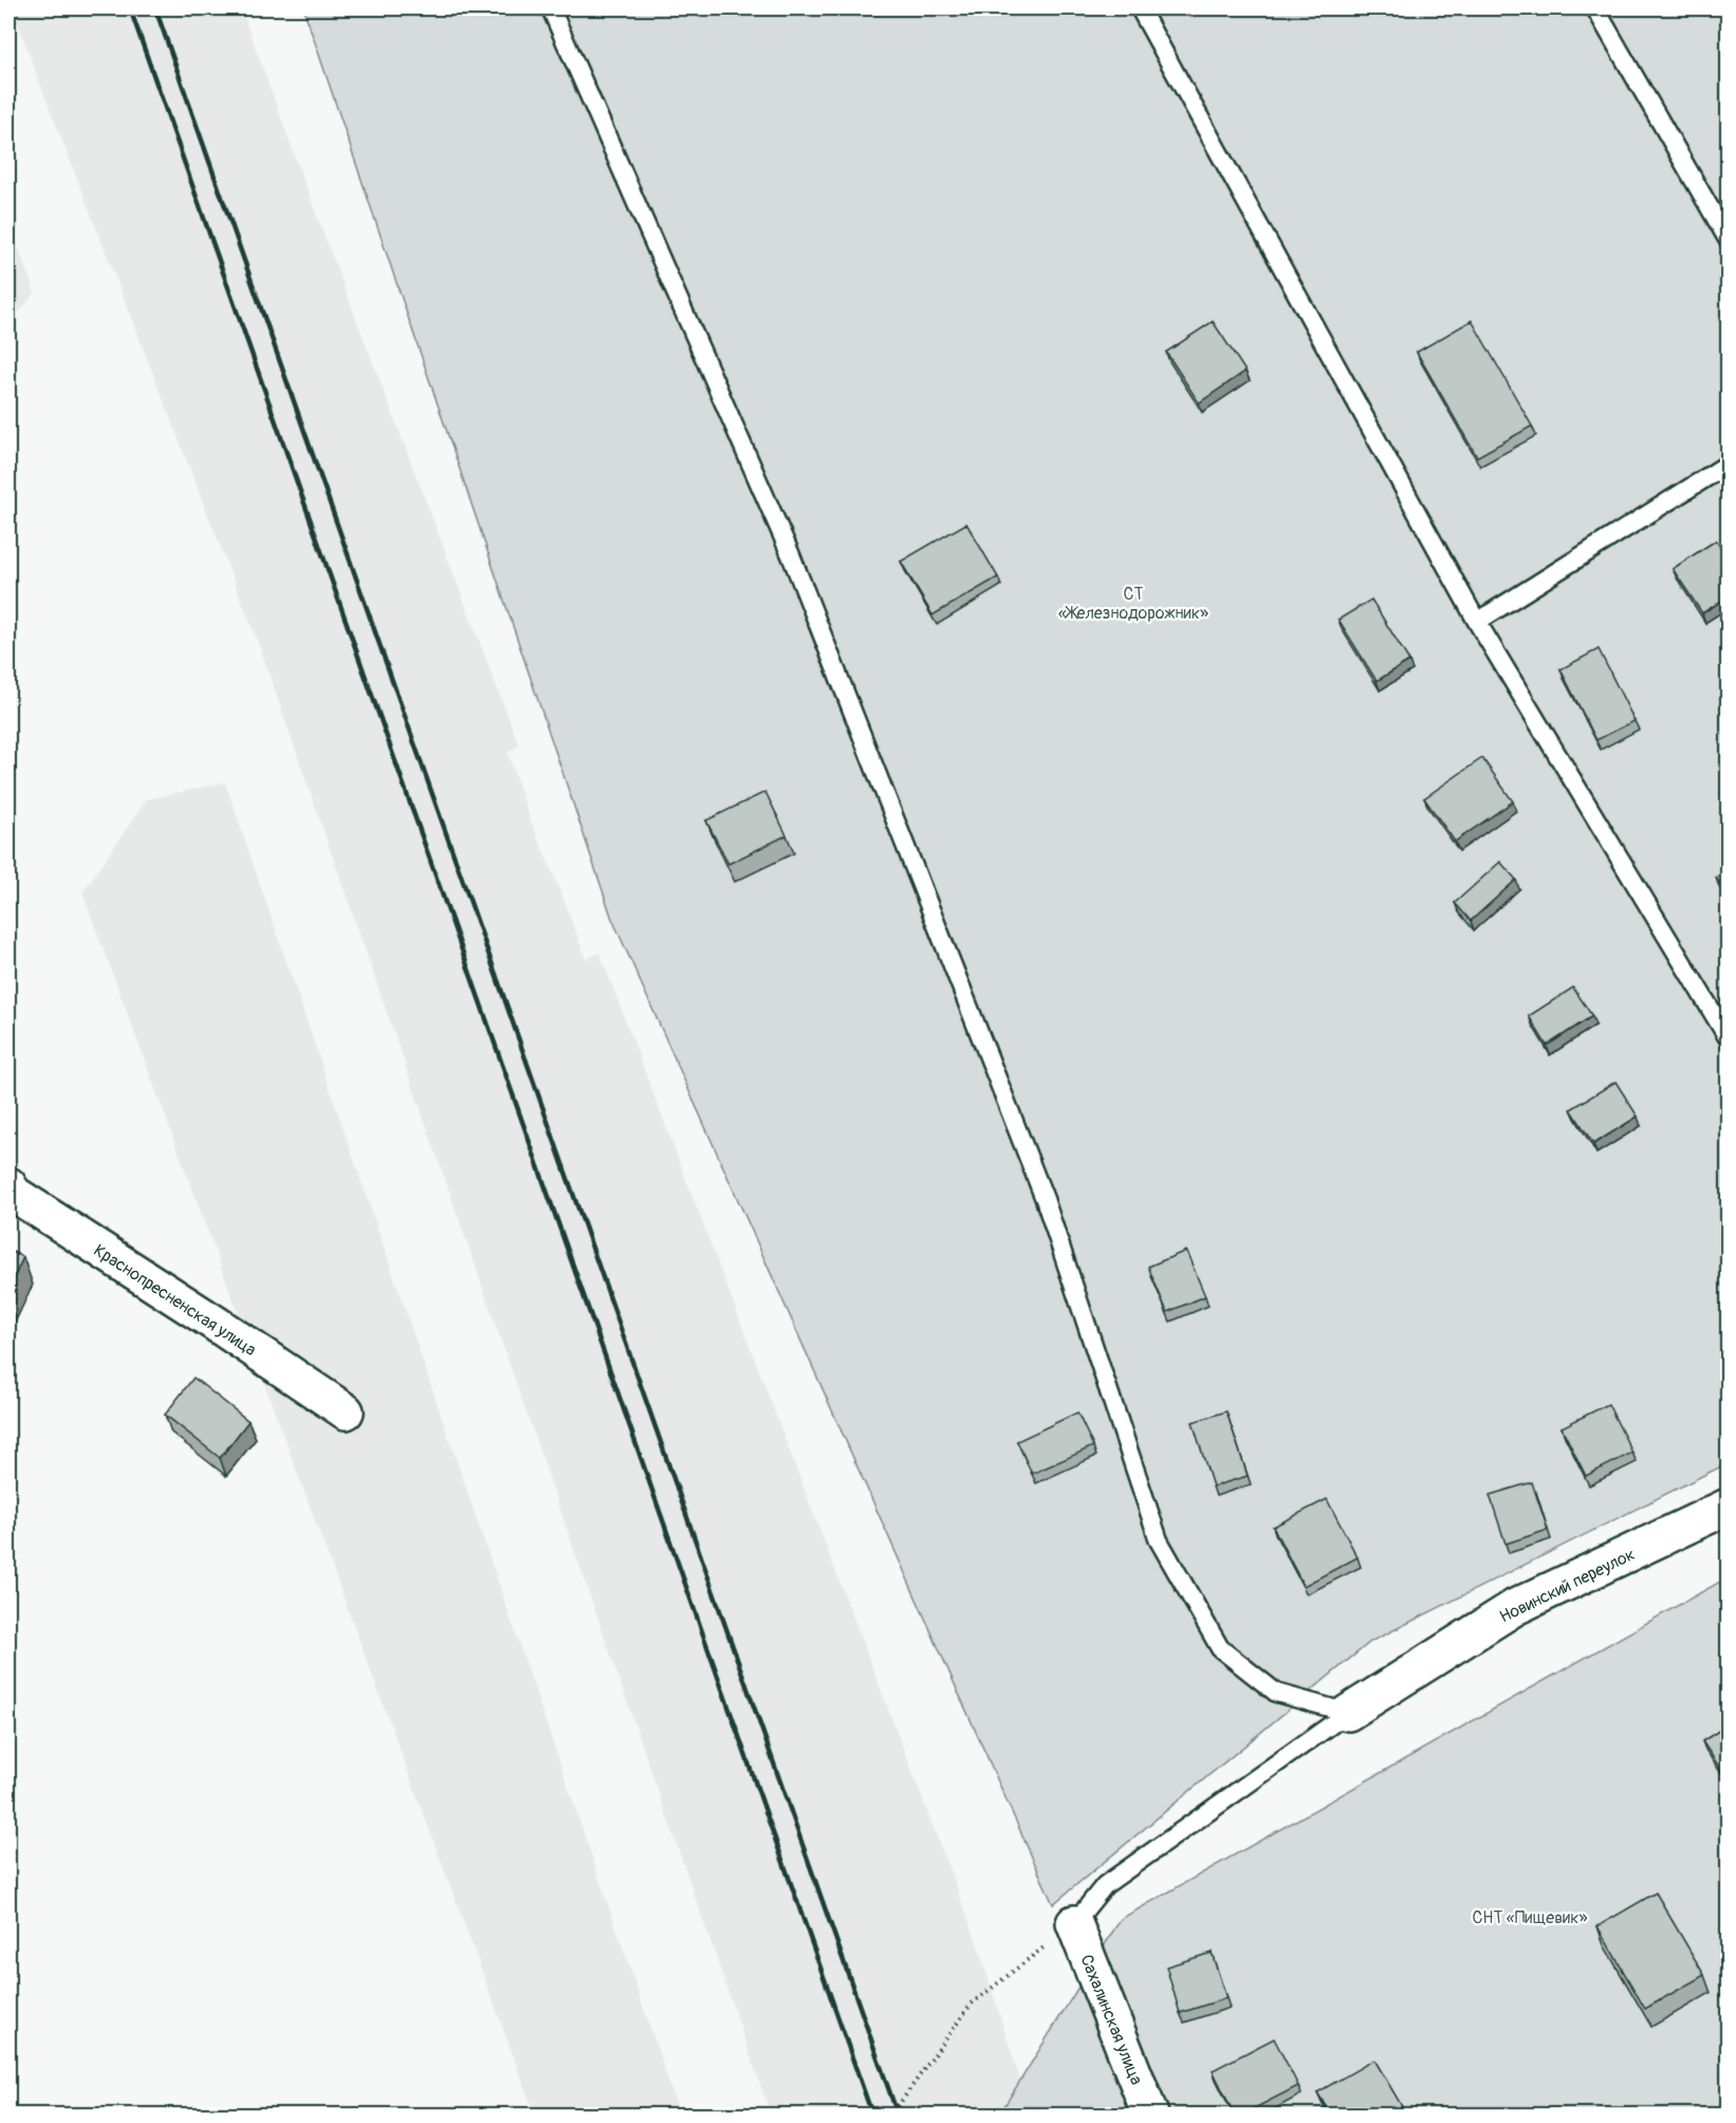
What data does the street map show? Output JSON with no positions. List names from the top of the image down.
{
  "streets": {
    "street": ["Краснопресненская улица", "Новинский переулок", "Сахалинская улица"]
  },
  "parks": ["СТ «Железнодорожник»", "СНТ «Пищевик»"]
}
